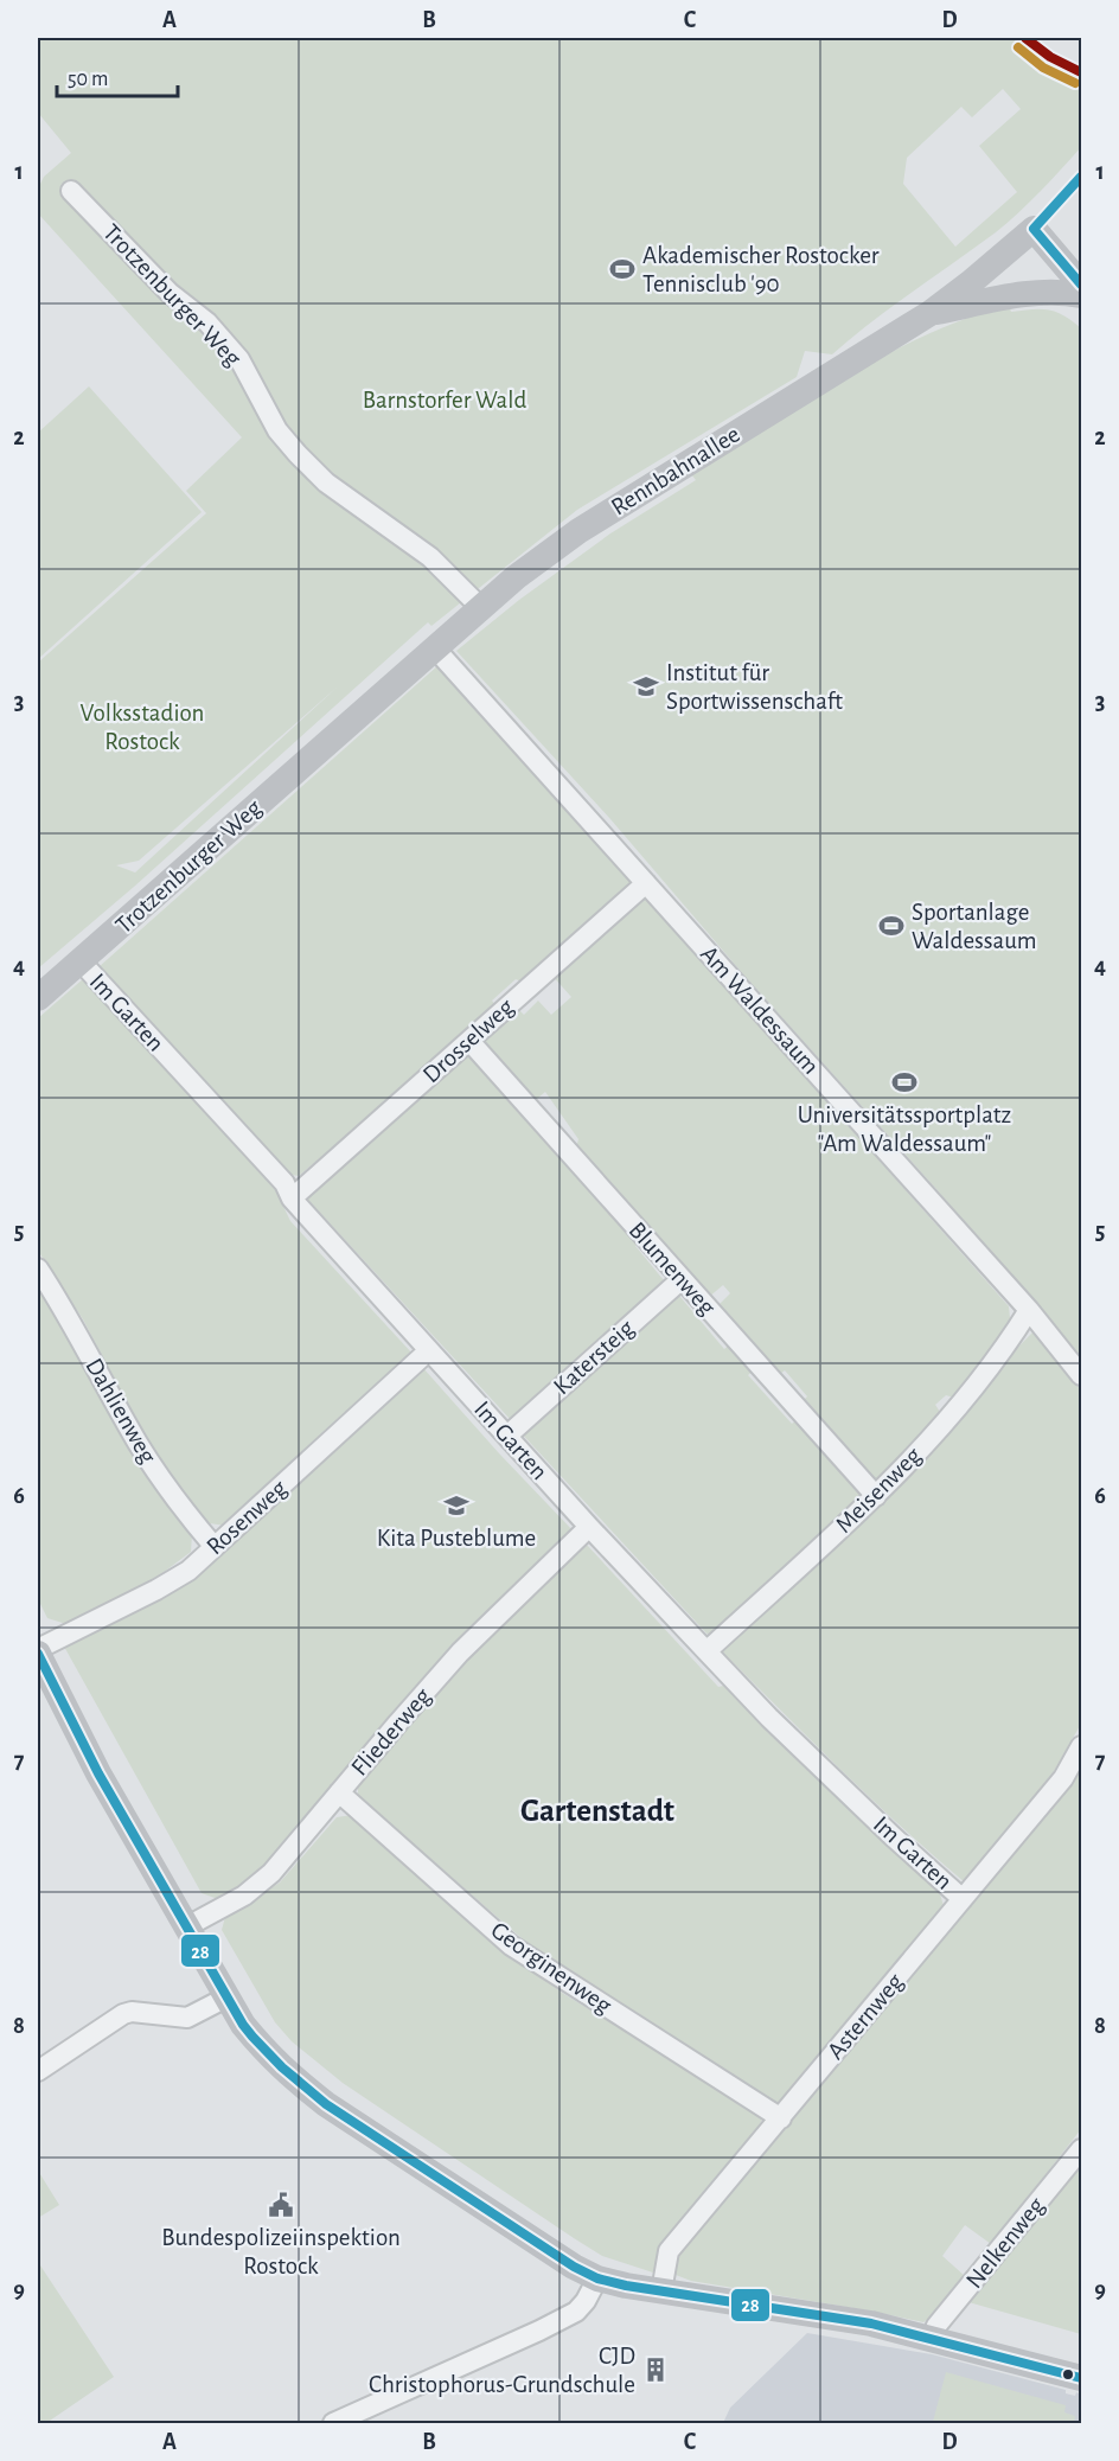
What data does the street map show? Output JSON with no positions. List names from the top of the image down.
{
  "streets": {
    "street": [
      "Trotzenburger Weg",
      "Rennbahnallee",
      "Am Waldessaum",
      "Im Garten",
      "Drosselweg",
      "Blumenweg",
      "Katersteig",
      "Dahlienweg",
      "Meisenweg",
      "Rosenweg",
      "Fliederweg",
      "Georginenweg",
      "Asternweg",
      "Nelkenweg"
    ]
  },
  "crossings": [
    ["Trotzenburger Weg", "Rennbahnallee"],
    ["Trotzenburger Weg", "Am Waldessaum"],
    ["Trotzenburger Weg", "Im Garten"],
    ["Rennbahnallee", "Am Waldessaum"],
    ["Am Waldessaum", "Drosselweg"],
    ["Am Waldessaum", "Meisenweg"],
    ["Im Garten", "Drosselweg"],
    ["Im Garten", "Katersteig"],
    ["Im Garten", "Meisenweg"],
    ["Im Garten", "Rosenweg"],
    ["Im Garten", "Fliederweg"],
    ["Im Garten", "Asternweg"],
    ["Drosselweg", "Blumenweg"],
    ["Blumenweg", "Katersteig"],
    ["Blumenweg", "Meisenweg"],
    ["Dahlienweg", "Rosenweg"],
    ["Fliederweg", "Georginenweg"],
    ["Georginenweg", "Asternweg"]
  ],
  "districts": ["Gartenstadt"],
  "parks": ["Barnstorfer Wald", "Volksstadion Rostock"],
  "places": {
    "sports": ["Akademischer Rostocker Tennisclub '90", "Sportanlage Waldessaum", "Universitätssportplatz \"Am Waldessaum\""],
    "school or university": ["Institut für Sportwissenschaft", "Kita Pusteblume"],
    "public building": ["Bundespolizeiinspektion Rostock"],
    "building": ["CJD Christophorus-Grundschule"]
  },
  "lines": ["transit line 3", "transit line 6", "transit line 28"],
  "scale_bar": "50 m",
  "grid": {
    "columns": [
      "A",
      "B",
      "C",
      "D"
    ],
    "rows": [
      "1",
      "2",
      "3",
      "4",
      "5",
      "6",
      "7",
      "8",
      "9"
    ]
  }
}
